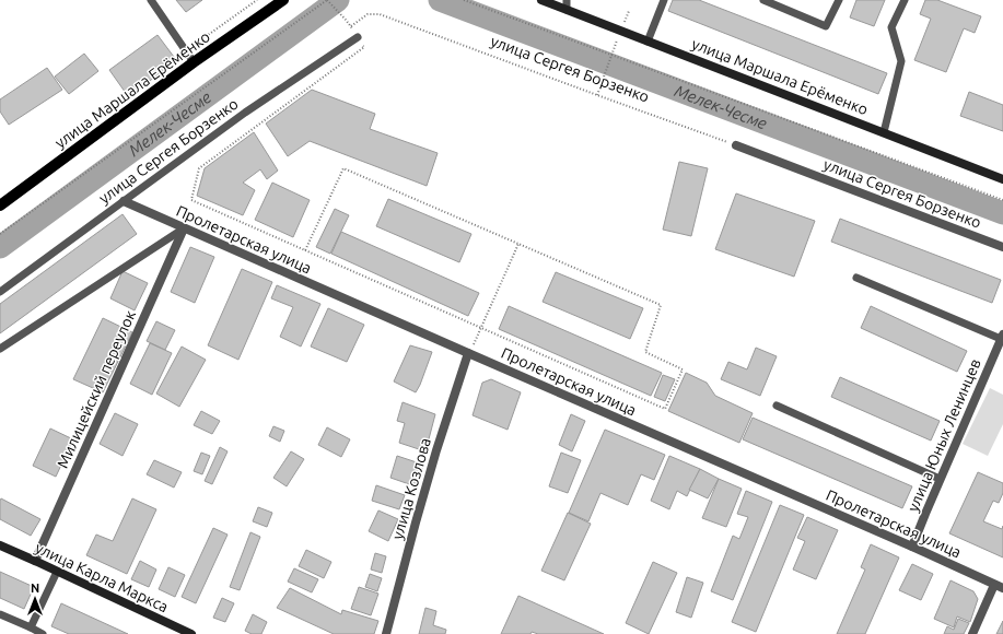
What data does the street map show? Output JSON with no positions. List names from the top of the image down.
{
  "streets": {
    "main road": ["улица Маршала Ерёменко", "улица Карла Маркса"],
    "street": [
      "улица Сергея Борзенко",
      "Пролетарская улица",
      "Милицейский переулок",
      "улица Юных Ленинцев",
      "улица Козлова"
    ]
  },
  "crossings": [
    ["улица Сергея Борзенко", "Пролетарская улица"],
    ["Пролетарская улица", "Милицейский переулок"],
    ["Пролетарская улица", "улица Юных Ленинцев"],
    ["Пролетарская улица", "улица Козлова"],
    ["Милицейский переулок", "улица Карла Маркса"]
  ],
  "water": ["Мелек-Чесме"],
  "north": "top"
}
